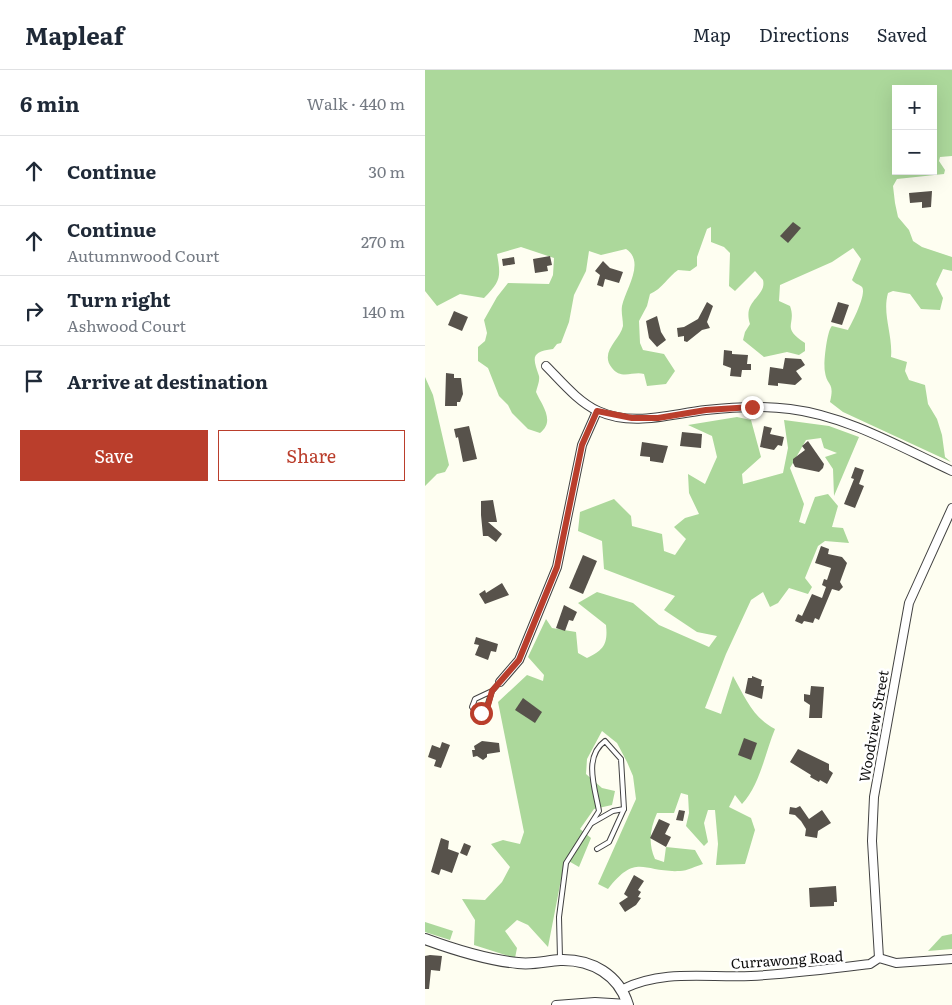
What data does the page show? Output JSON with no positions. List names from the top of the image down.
{
  "streets": {
    "street": ["Woodview Street", "Currawong Road"]
  },
  "crossings": [
    ["Woodview Street", "Currawong Road"]
  ],
  "page": {
    "header": "Mapleaf",
    "nav": ["Map", "Directions", "Saved"],
    "heading": ["6 min", "Walk · 440 m"],
    "map_buttons": ["+", "−"],
    "list": [
      ["Continue", "30 m"],
      ["Continue", "Autumnwood Court", "270 m"],
      ["Turn right", "Ashwood Court", "140 m"],
      "Arrive at destination"
    ],
    "buttons": ["Save", "Share"]
  }
}
